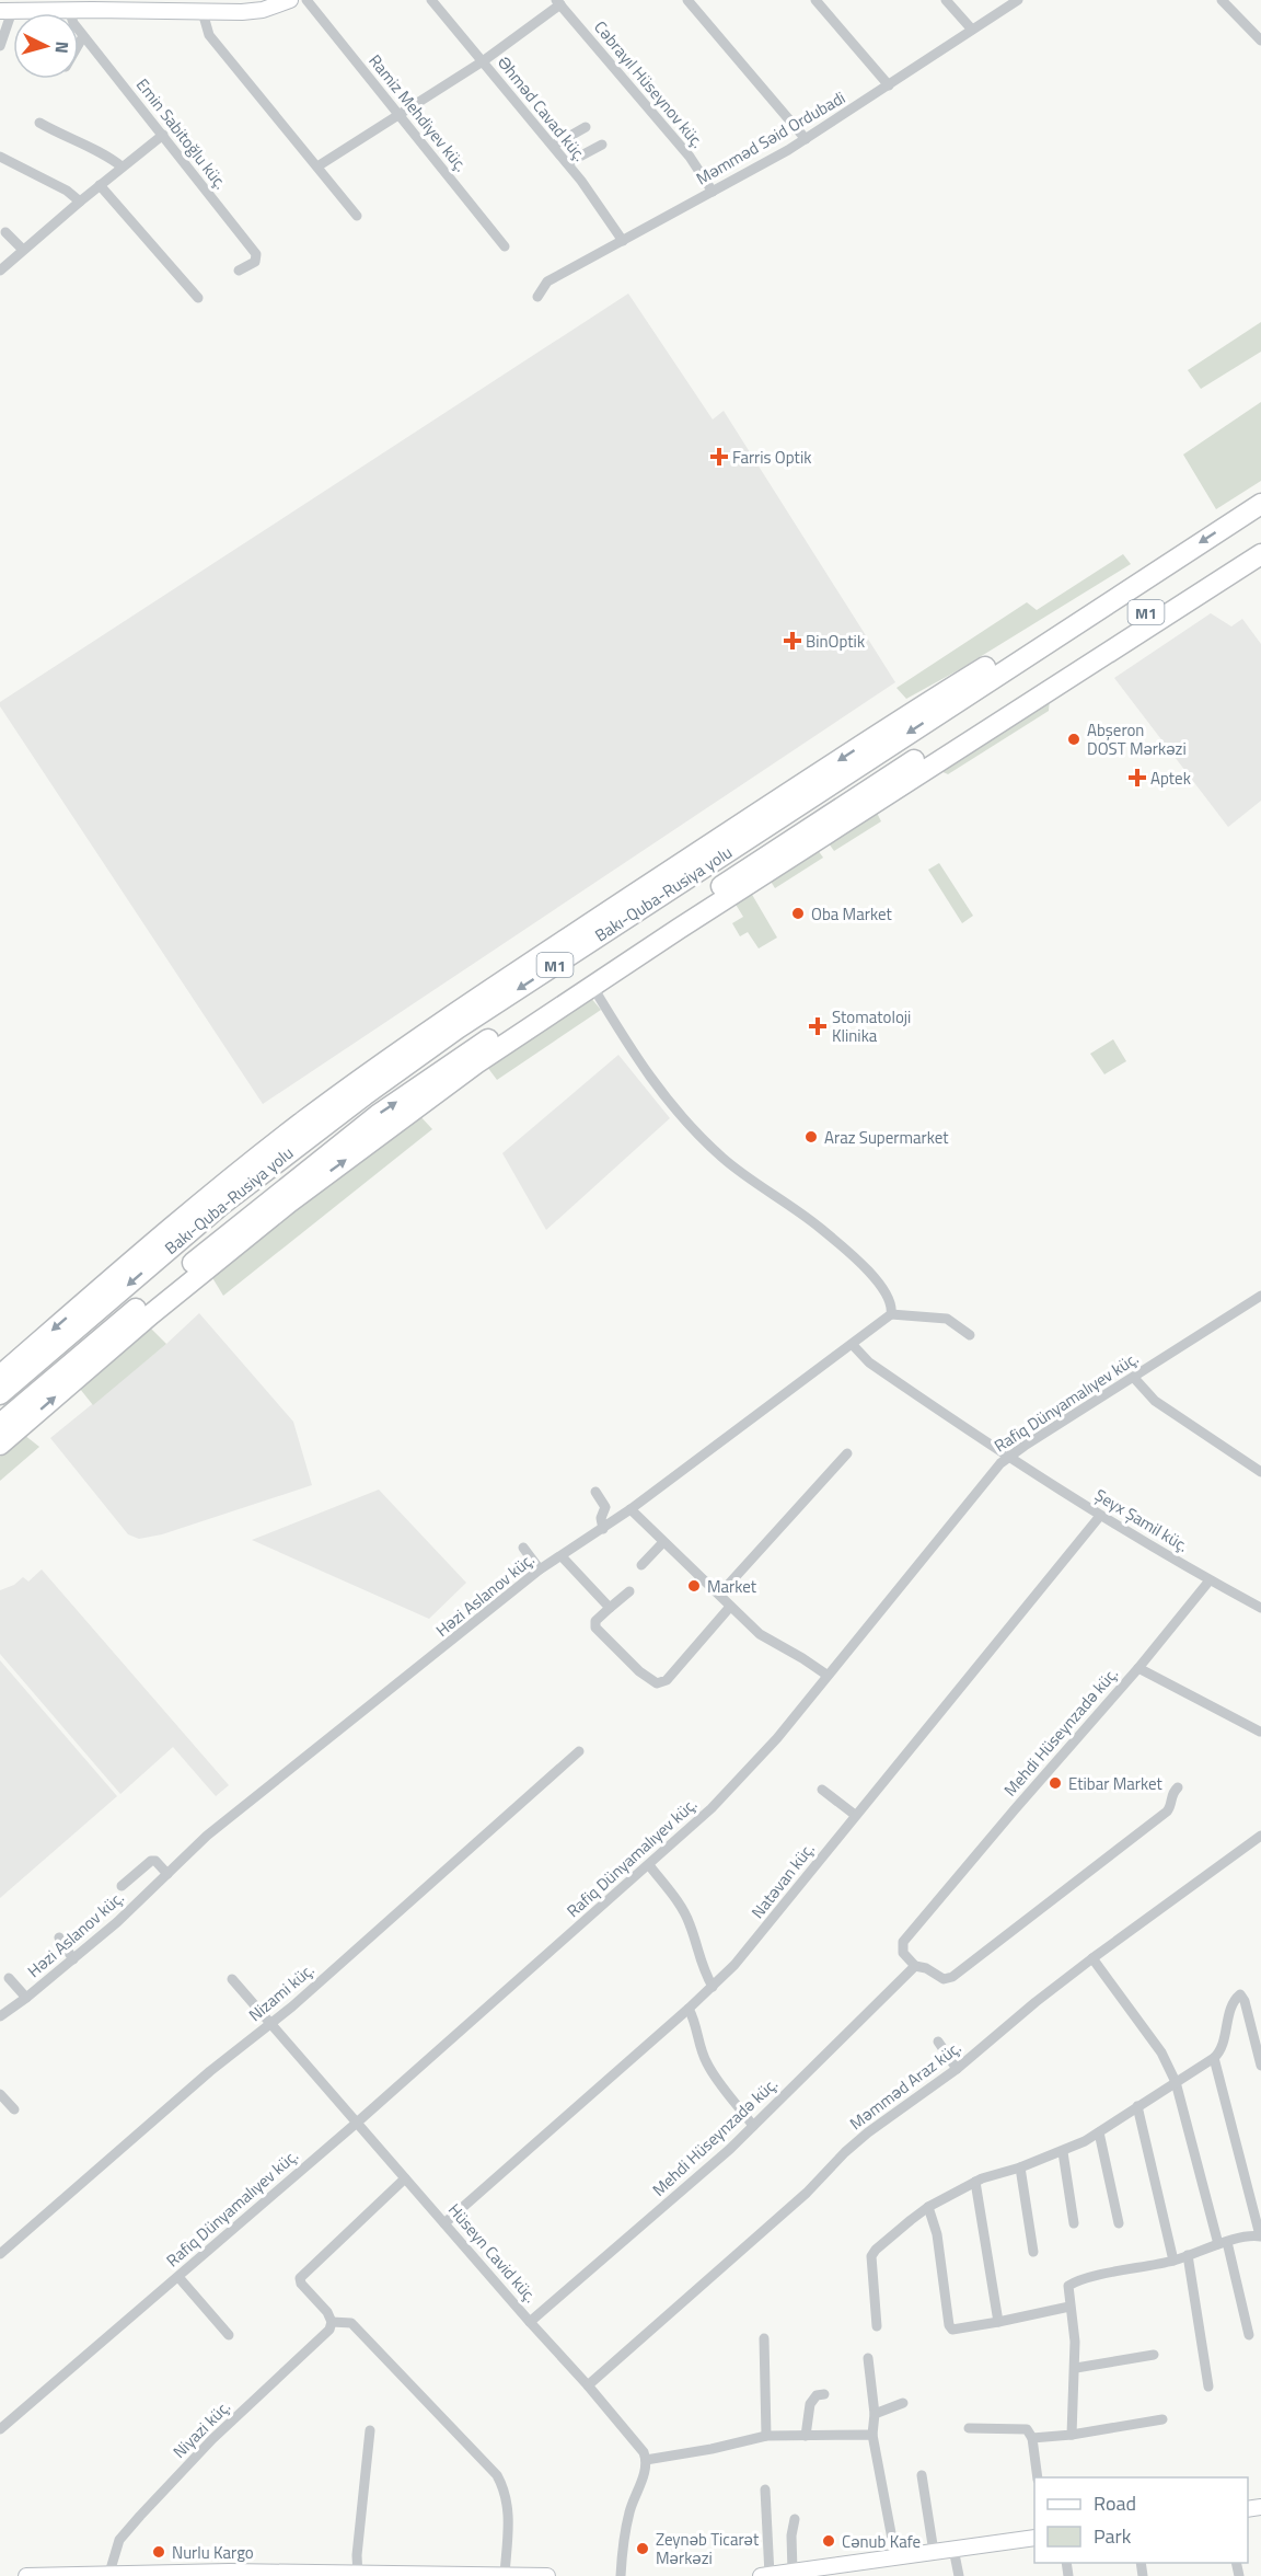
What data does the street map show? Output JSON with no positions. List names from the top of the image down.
{
  "streets": {
    "highway": ["M1", "Bakı-Quba-Rusiya yolu"],
    "street": [
      "Cəbrayıl Hüseynov küç.",
      "Əhməd Cavad küç.",
      "Ramiz Mehdiyev küç.",
      "Emin Sabitoğlu küç.",
      "Məmməd Səid Ordubadi",
      "Rafiq Dünyamalıyev küç.",
      "Şeyx Şamil küç.",
      "Həzi Aslanov küç.",
      "Mehdi Hüseynzadə küç.",
      "Natəvan küç.",
      "Nizami küç.",
      "Məmməd Araz küç.",
      "Hüseyn Cavid küç.",
      "Niyazi küç."
    ]
  },
  "crossings": [
    ["Cəbrayıl Hüseynov küç.", "Məmməd Səid Ordubadi"],
    ["Əhməd Cavad küç.", "Məmməd Səid Ordubadi"],
    ["Rafiq Dünyamalıyev küç.", "Şeyx Şamil küç."],
    ["Rafiq Dünyamalıyev küç.", "Hüseyn Cavid küç."],
    ["Şeyx Şamil küç.", "Həzi Aslanov küç."],
    ["Şeyx Şamil küç.", "Mehdi Hüseynzadə küç."],
    ["Şeyx Şamil küç.", "Natəvan küç."],
    ["Mehdi Hüseynzadə küç.", "Hüseyn Cavid küç."],
    ["Natəvan küç.", "Hüseyn Cavid küç."],
    ["Nizami küç.", "Hüseyn Cavid küç."],
    ["Məmməd Araz küç.", "Hüseyn Cavid küç."]
  ],
  "places": {
    "health": [
      "Farris Optik",
      "BinOptik",
      "Aptek",
      "Stomatoloji Klinika"
    ],
    "other": [
      "Abşeron DOST Mərkəzi",
      "Oba Market",
      "Araz Supermarket",
      "Market",
      "Etibar Market",
      "Cənub Kafe",
      "Zeynəb Ticarət Mərkəzi",
      "Nurlu Kargo"
    ]
  },
  "legend": ["Road", "Park"],
  "north": "right"
}
